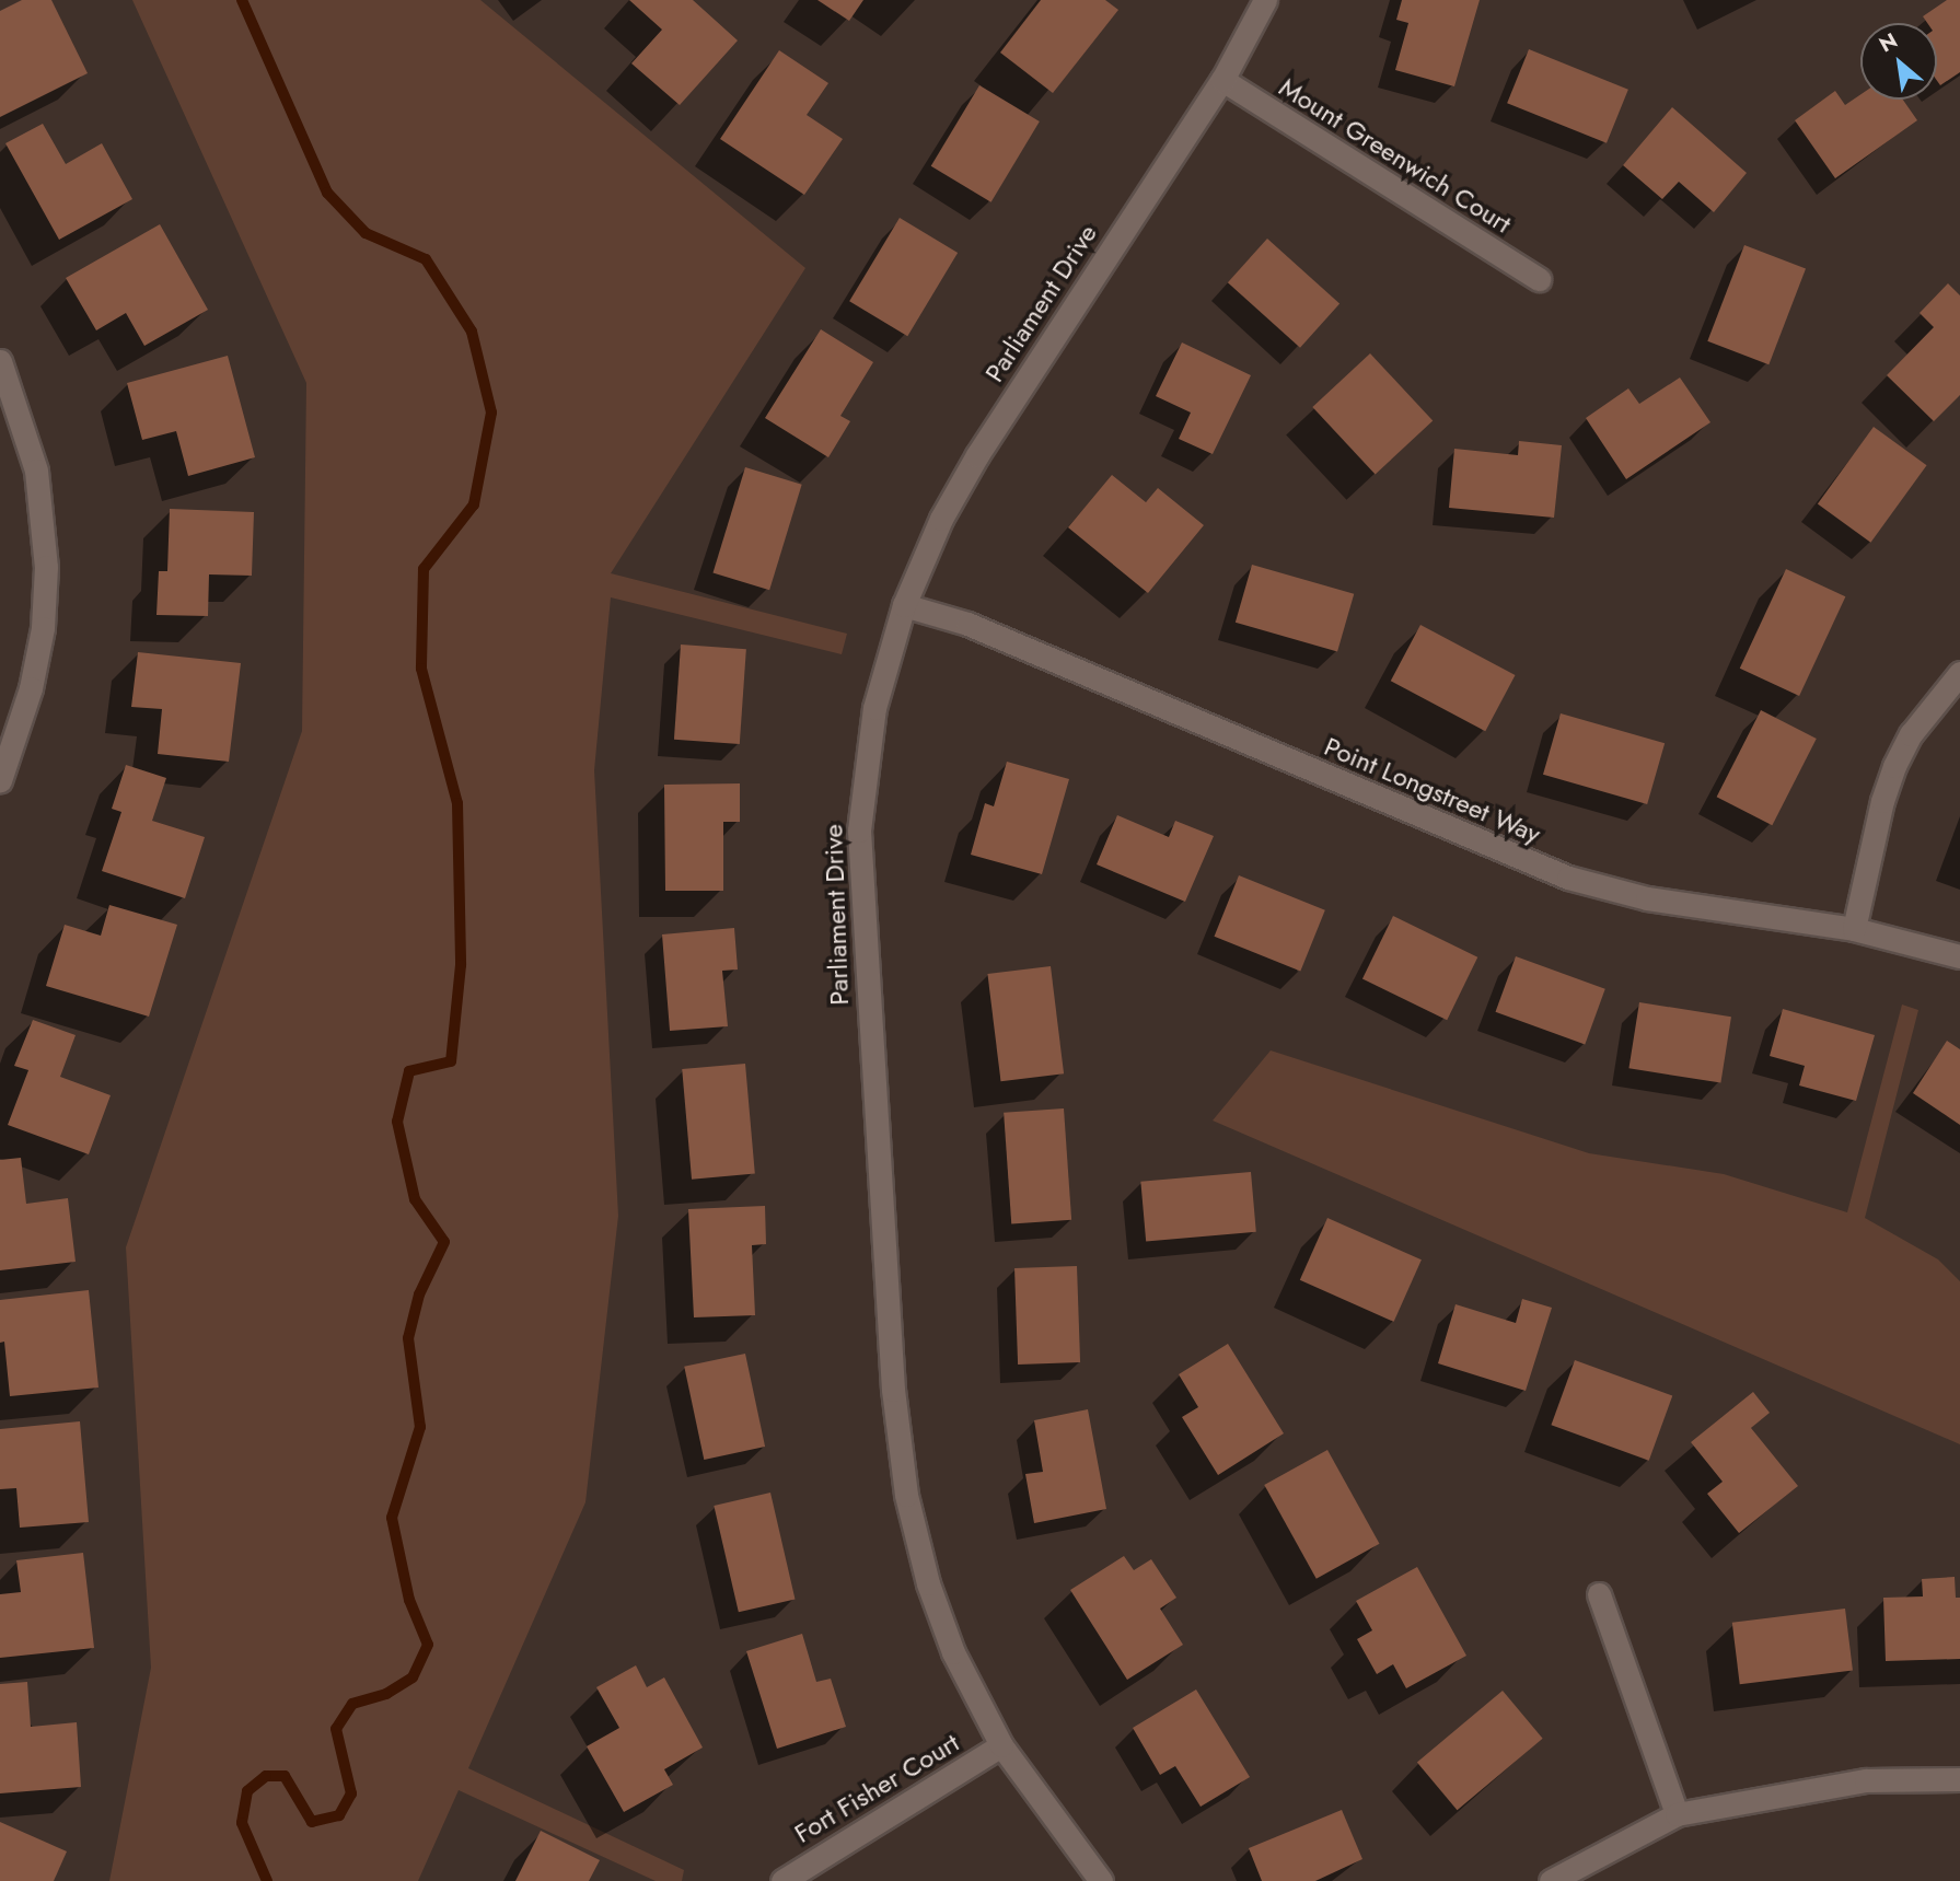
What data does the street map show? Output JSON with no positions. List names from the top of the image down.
{
  "streets": {
    "street": [
      "Mount Greenwich Court",
      "Parliament Drive",
      "Point Longstreet Way",
      "Fort Fisher Court"
    ]
  },
  "crossings": [
    ["Mount Greenwich Court", "Parliament Drive"],
    ["Parliament Drive", "Point Longstreet Way"],
    ["Parliament Drive", "Fort Fisher Court"]
  ],
  "north": "top left"
}
